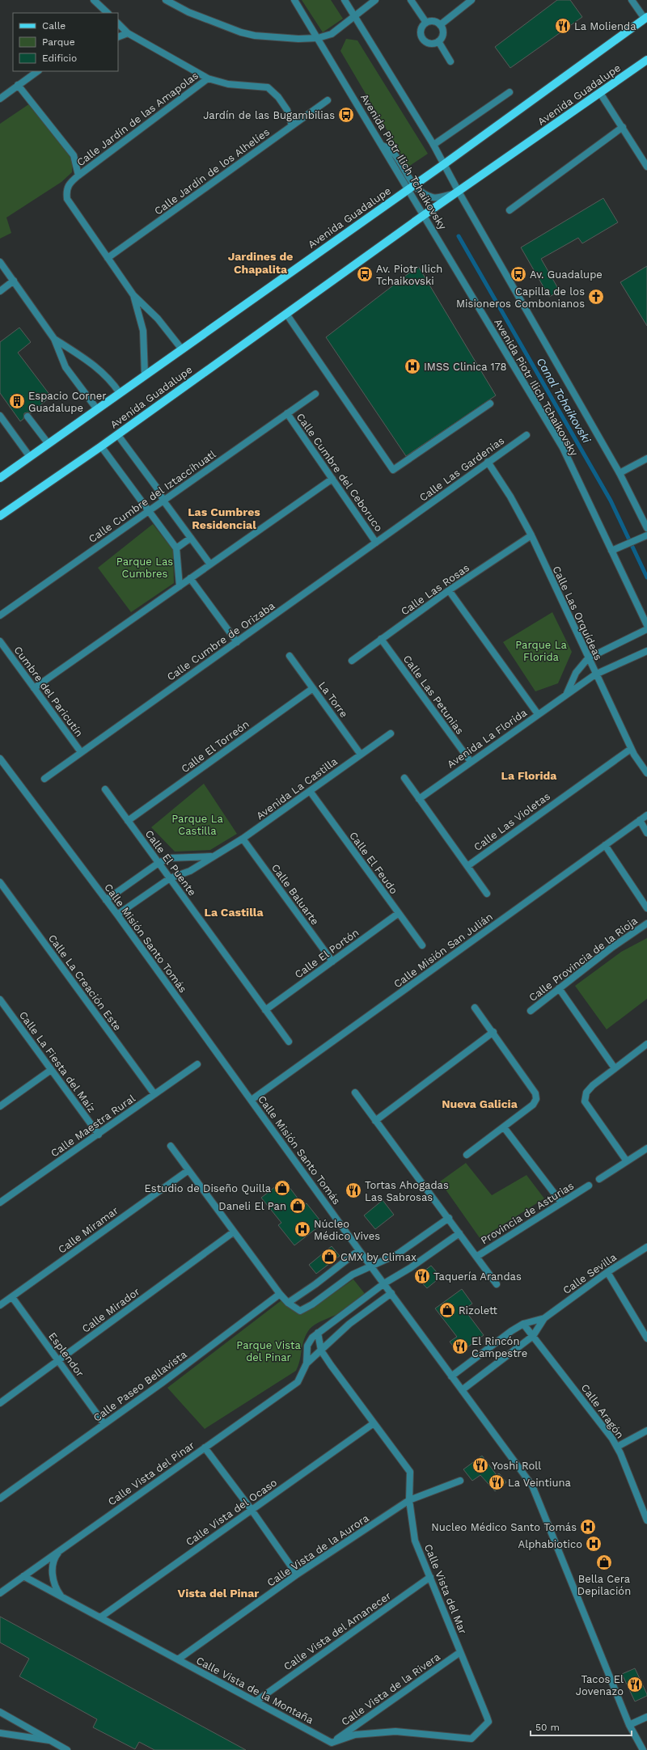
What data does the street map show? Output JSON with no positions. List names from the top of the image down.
{
  "streets": {
    "main road": ["Avenida Guadalupe"],
    "street": [
      "Calle Jardín de las Amapolas",
      "Avenida Piotr Ilich Tchaikovsky",
      "Calle Jardín de los Alhelíes",
      "Calle Las Gardenias",
      "Calle Cumbre del Ceboruco",
      "Calle Cumbre del Iztaccíhuatl",
      "Calle Las Rosas",
      "Calle Las Orquídeas",
      "Calle Cumbre de Orizaba",
      "Cumbre del Paricutín",
      "Calle Las Petunias",
      "La Torre",
      "Avenida La Florida",
      "Calle El Torreón",
      "Avenida La Castilla",
      "Calle Las Violetas",
      "Calle El Puente",
      "Calle El Feudo",
      "Calle Baluarte",
      "Calle Misión Santo Tomás",
      "Calle Misión San Julián",
      "Calle El Portón",
      "Calle Provincia de la Rioja",
      "Calle La Creación Este",
      "Calle La Fiesta del Maíz",
      "Calle Maestra Rural",
      "Provincia de Asturias",
      "Calle Miramar",
      "Calle Sevilla",
      "Calle Mirador",
      "Esplendor",
      "Calle Paseo Bellavista",
      "Calle Aragón",
      "Calle Vista del Pinar",
      "Calle Vista del Ocaso",
      "Calle Vista de la Aurora",
      "Calle Vista del Mar",
      "Calle Vista del Amanecer",
      "Calle Vista de la Rivera",
      "Calle Vista de la Montaña"
    ]
  },
  "crossings": [
    ["Avenida Guadalupe", "Avenida Piotr Ilich Tchaikovsky"],
    ["Calle Jardín de las Amapolas", "Calle Jardín de los Alhelíes"],
    ["Calle Las Gardenias", "Calle Las Orquídeas"],
    ["Calle Las Gardenias", "Calle Cumbre de Orizaba"],
    ["Calle Cumbre del Ceboruco", "Calle Cumbre del Iztaccíhuatl"],
    ["Calle Cumbre del Ceboruco", "Calle Cumbre de Orizaba"],
    ["Calle Las Rosas", "Calle Las Orquídeas"],
    ["Calle Las Rosas", "Calle Las Petunias"],
    ["Calle Las Orquídeas", "Avenida La Florida"],
    ["Calle Las Orquídeas", "Calle Las Violetas"],
    ["Calle Cumbre de Orizaba", "Cumbre del Paricutín"],
    ["Calle Las Petunias", "Avenida La Florida"],
    ["La Torre", "Calle El Torreón"],
    ["La Torre", "Avenida La Castilla"],
    ["Calle El Torreón", "Calle El Puente"],
    ["Avenida La Castilla", "Calle El Puente"],
    ["Avenida La Castilla", "Calle El Feudo"],
    ["Avenida La Castilla", "Calle Baluarte"],
    ["Avenida La Castilla", "Calle Misión Santo Tomás"],
    ["Calle El Puente", "Calle El Portón"],
    ["Calle El Feudo", "Calle El Portón"],
    ["Calle Baluarte", "Calle El Portón"],
    ["Calle Misión Santo Tomás", "Calle Misión San Julián"],
    ["Calle Misión Santo Tomás", "Calle Sevilla"],
    ["Calle Misión Santo Tomás", "Calle Vista del Pinar"],
    ["Calle La Creación Este", "Calle Maestra Rural"],
    ["Calle La Fiesta del Maíz", "Calle Maestra Rural"],
    ["Calle Miramar", "Esplendor"],
    ["Calle Sevilla", "Calle Aragón"],
    ["Calle Mirador", "Esplendor"],
    ["Esplendor", "Calle Paseo Bellavista"],
    ["Calle Vista del Pinar", "Calle Vista del Mar"],
    ["Calle Vista del Pinar", "Calle Vista de la Montaña"],
    ["Calle Vista del Ocaso", "Calle Vista del Mar"],
    ["Calle Vista del Ocaso", "Calle Vista de la Montaña"],
    ["Calle Vista de la Aurora", "Calle Vista del Mar"],
    ["Calle Vista de la Aurora", "Calle Vista de la Montaña"],
    ["Calle Vista del Mar", "Calle Vista del Amanecer"],
    ["Calle Vista del Mar", "Calle Vista de la Rivera"],
    ["Calle Vista del Mar", "Calle Vista de la Montaña"],
    ["Calle Vista del Amanecer", "Calle Vista de la Montaña"],
    ["Calle Vista de la Rivera", "Calle Vista de la Montaña"]
  ],
  "districts": [
    "Jardines de Chapalita",
    "Las Cumbres Residencial",
    "La Florida",
    "La Castilla",
    "Nueva Galicia",
    "Vista del Pinar"
  ],
  "water": ["Canal Tchaikovski"],
  "parks": [
    "Parque Las Cumbres",
    "Parque La Florida",
    "Parque La Castilla",
    "Parque Vista del Pinar"
  ],
  "places": {
    "restaurant": [
      "La Molienda",
      "Tortas Ahogadas Las Sabrosas",
      "Taquería Arandas",
      "El Rincón Campestre",
      "Yoshi Roll",
      "La Veintiuna",
      "Tacos El Jovenazo"
    ],
    "bus stop": ["Jardín de las Bugambilias", "Av. Piotr Ilich Tchaikovski", "Av. Guadalupe"],
    "church": ["Capilla de los Misioneros Combonianos"],
    "hospital": [
      "IMSS Clinica 178",
      "Núcleo Médico Vives",
      "Nucleo Médico Santo Tomás",
      "Alphabiotico"
    ],
    "building": ["Espacio Corner Guadalupe"],
    "shop": [
      "Estudio de Diseño Quilla",
      "Daneli El Pan",
      "CMX by Climax",
      "Rizolett",
      "Bella Cera Depilación"
    ]
  },
  "legend": ["Calle", "Parque", "Edificio"],
  "scale_bar": "50 m"
}
